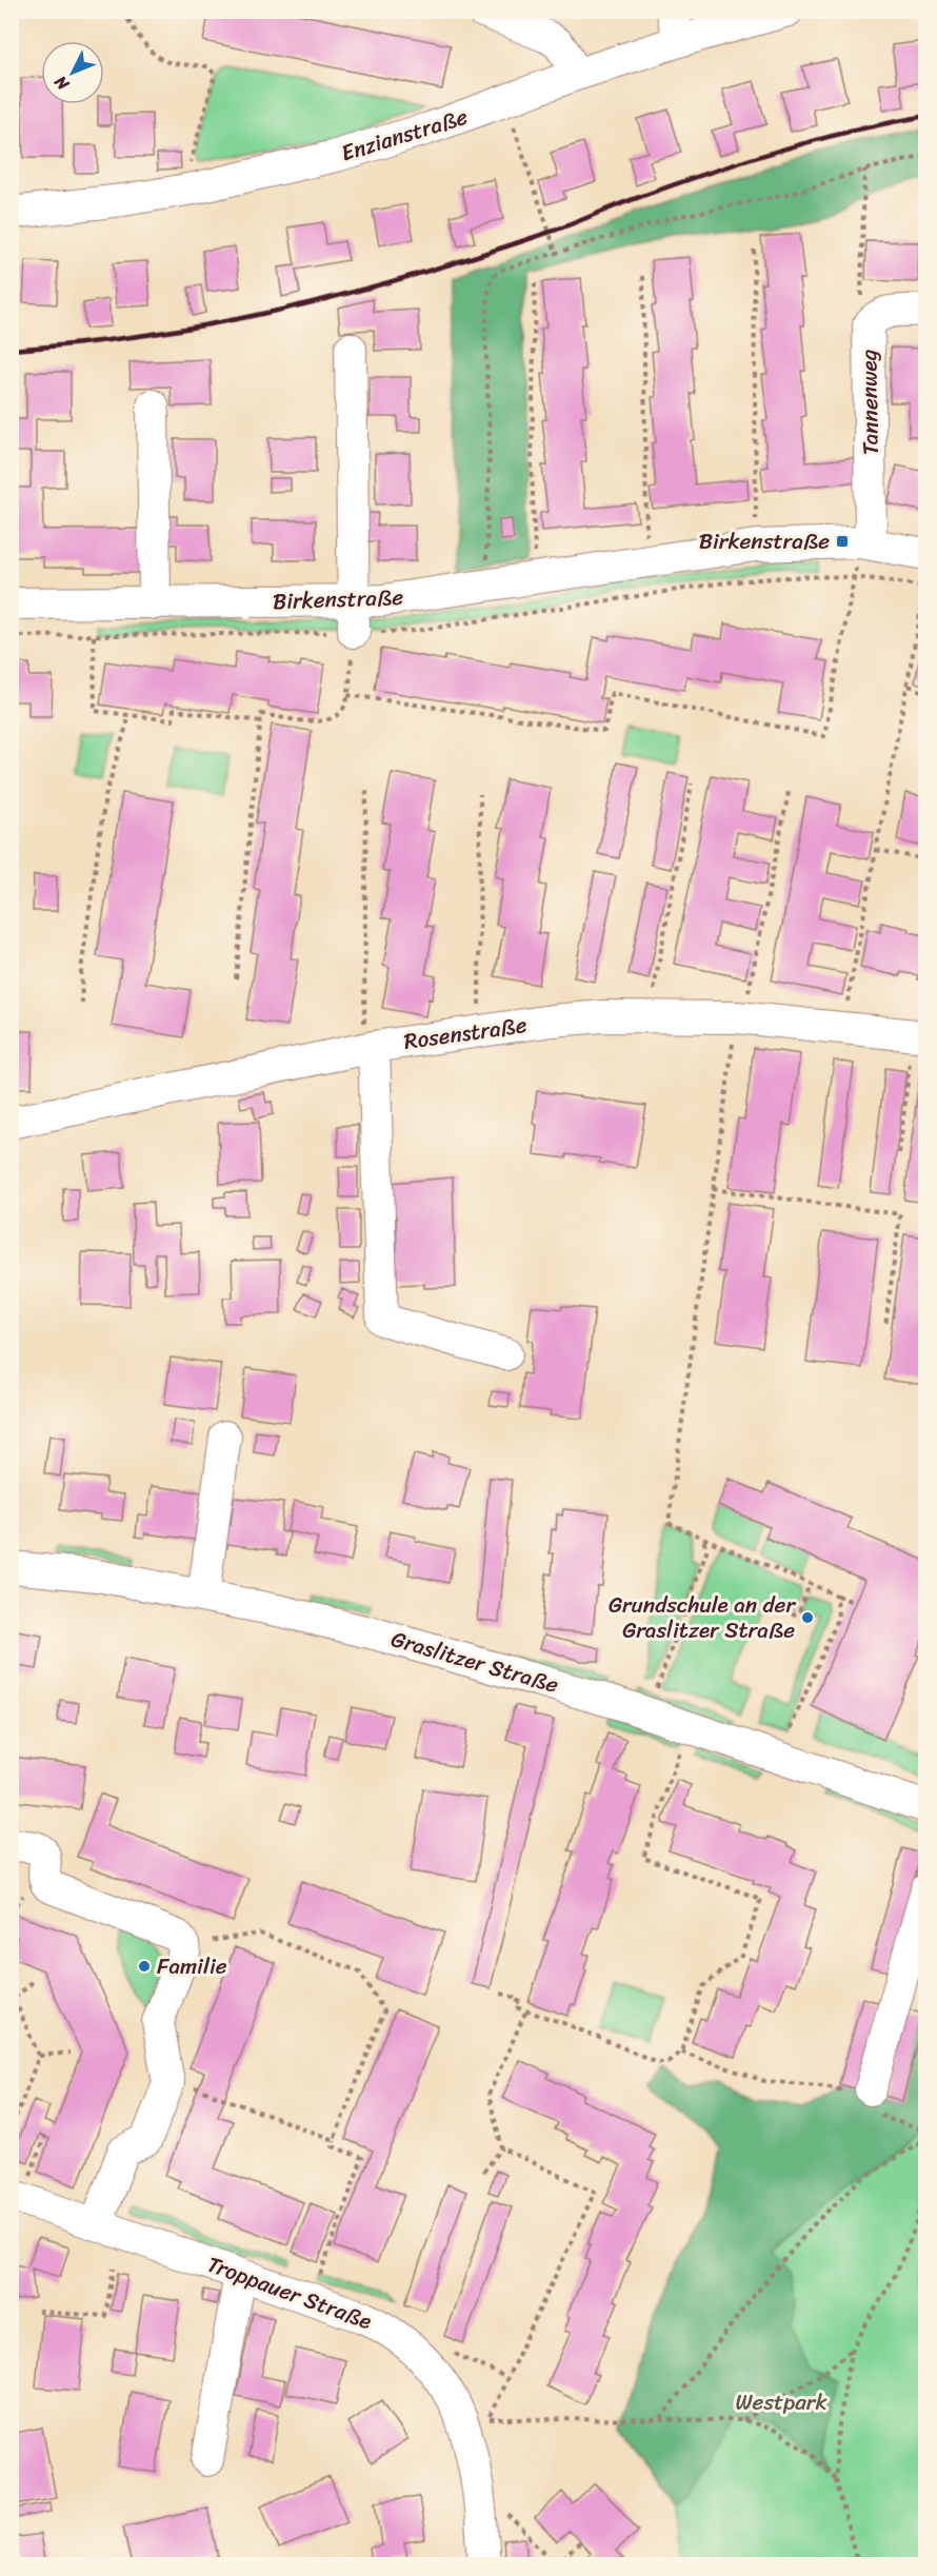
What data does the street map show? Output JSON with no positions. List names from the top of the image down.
{
  "streets": {
    "street": [
      "Enzianstraße",
      "Tannenweg",
      "Birkenstraße",
      "Rosenstraße",
      "Graslitzer Straße",
      "Troppauer Straße"
    ]
  },
  "crossings": [
    ["Tannenweg", "Birkenstraße"]
  ],
  "parks": ["Westpark"],
  "places": {
    "transit": ["Birkenstraße"],
    "other": ["Grundschule an der Graslitzer Straße", "Familie"]
  },
  "north": "bottom left"
}
